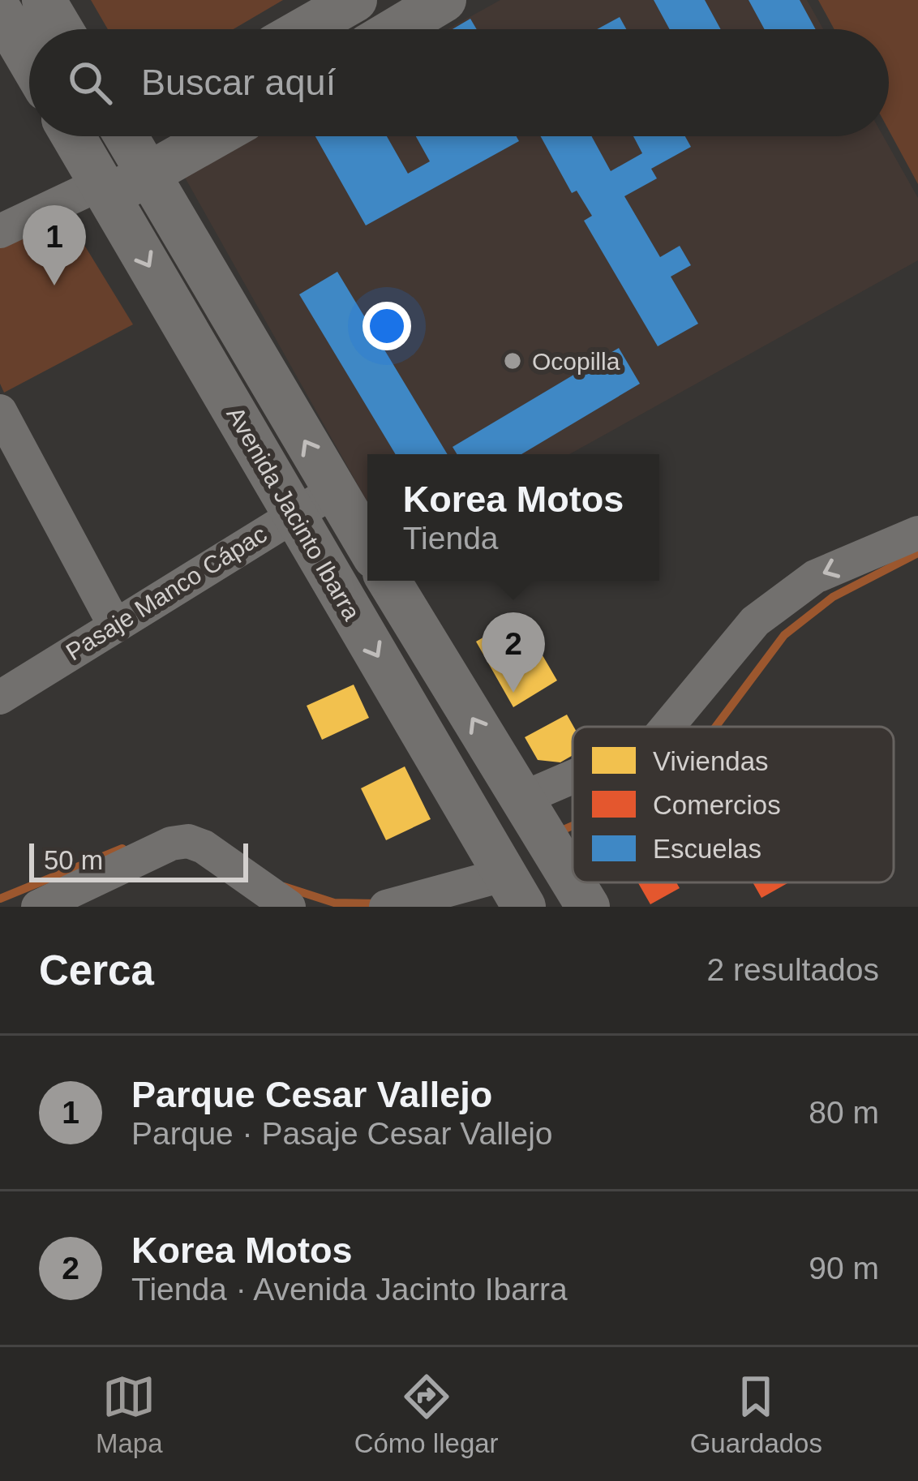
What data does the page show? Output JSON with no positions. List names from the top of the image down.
{
  "streets": {
    "street": ["Avenida Jacinto Ibarra", "Pasaje Manco Cápac"]
  },
  "crossings": [
    ["Avenida Jacinto Ibarra", "Pasaje Manco Cápac"]
  ],
  "places": ["Ocopilla"],
  "legend": ["Viviendas", "Comercios", "Escuelas"],
  "scale_bar": "50 m",
  "page": {
    "search": "Buscar aquí",
    "pins": ["1", "2"],
    "popup": ["Korea Motos", "Tienda"],
    "scale": "50 m",
    "heading": ["Cerca", "2 resultados"],
    "list": [
      {
        "mark": "1",
        "name": "Parque Cesar Vallejo",
        "note": "Parque · Pasaje Cesar Vallejo",
        "value": "80 m"
      },
      {
        "mark": "2",
        "name": "Korea Motos",
        "note": "Tienda · Avenida Jacinto Ibarra",
        "value": "90 m"
      }
    ],
    "nav": ["Mapa", "Cómo llegar", "Guardados"]
  }
}
